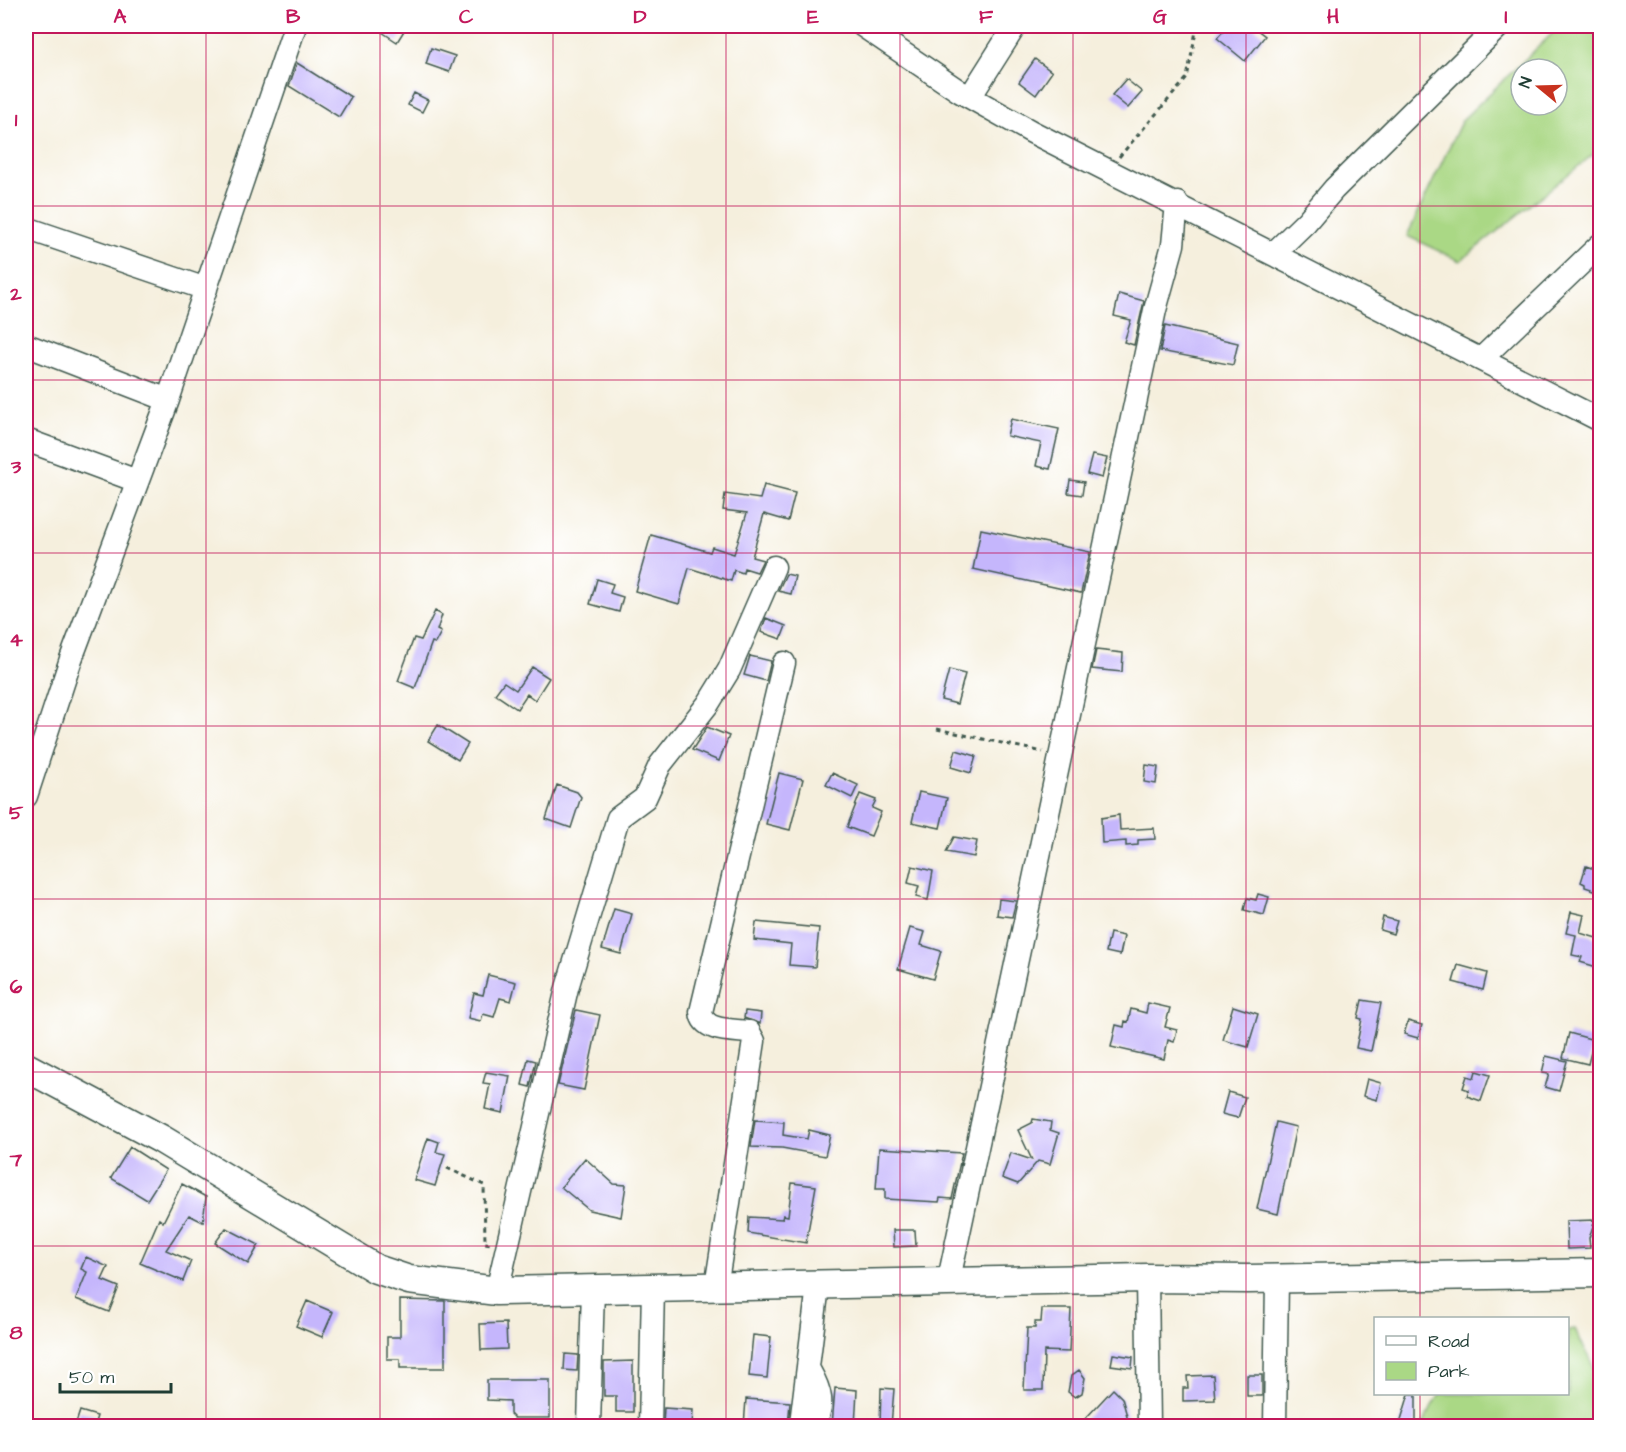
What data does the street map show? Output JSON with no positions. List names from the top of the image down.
{
  "legend": ["Road", "Park"],
  "scale_bar": "50 m",
  "north": "left",
  "grid": {
    "columns": [
      "A",
      "B",
      "C",
      "D",
      "E",
      "F",
      "G",
      "H",
      "I"
    ],
    "rows": [
      "1",
      "2",
      "3",
      "4",
      "5",
      "6",
      "7",
      "8"
    ]
  }
}
